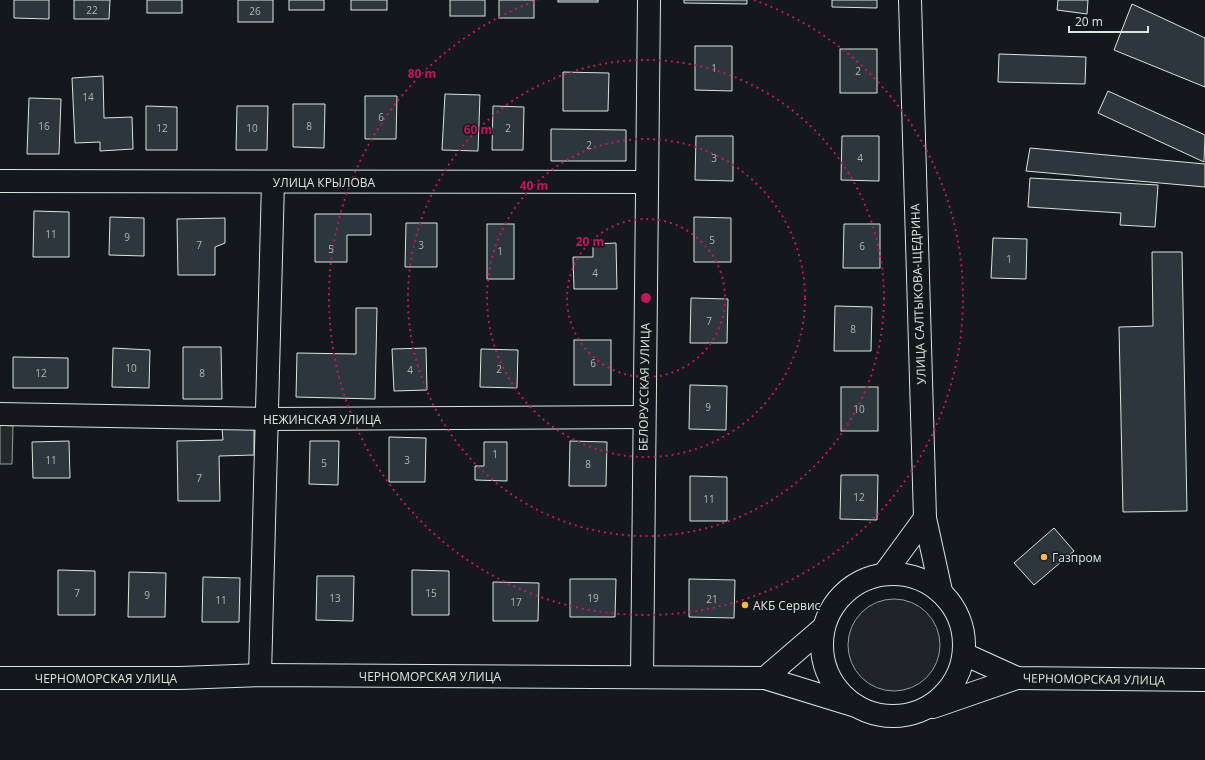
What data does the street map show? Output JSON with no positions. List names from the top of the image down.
{
  "streets": {
    "street": [
      "УЛИЦА КРЫЛОВА",
      "УЛИЦА САЛТЫКОВА-ЩЕДРИНА",
      "БЕЛОРУССКАЯ УЛИЦА",
      "НЕЖИНСКАЯ УЛИЦА",
      "ЧЕРНОМОРСКАЯ УЛИЦА"
    ]
  },
  "crossings": [
    ["УЛИЦА КРЫЛОВА", "БЕЛОРУССКАЯ УЛИЦА"],
    ["БЕЛОРУССКАЯ УЛИЦА", "НЕЖИНСКАЯ УЛИЦА"],
    ["БЕЛОРУССКАЯ УЛИЦА", "ЧЕРНОМОРСКАЯ УЛИЦА"]
  ],
  "places": ["Газпром", "АКБ Сервис"],
  "house_numbers": [
    "22",
    "26",
    "1",
    "2",
    "14",
    "6",
    "16",
    "8",
    "12",
    "10",
    "2",
    "2",
    "3",
    "4",
    "11",
    "9",
    "5",
    "7",
    "3",
    "6",
    "5",
    "1",
    "1",
    "4",
    "7",
    "8",
    "6",
    "10",
    "2",
    "4",
    "12",
    "8",
    "9",
    "10",
    "1",
    "11",
    "3",
    "5",
    "8",
    "7",
    "12",
    "11",
    "7",
    "15",
    "9",
    "13",
    "19",
    "21",
    "11",
    "17"
  ],
  "scale_bar": "20 m",
  "rings": [
    "80 m",
    "60 m",
    "40 m",
    "20 m"
  ]
}
